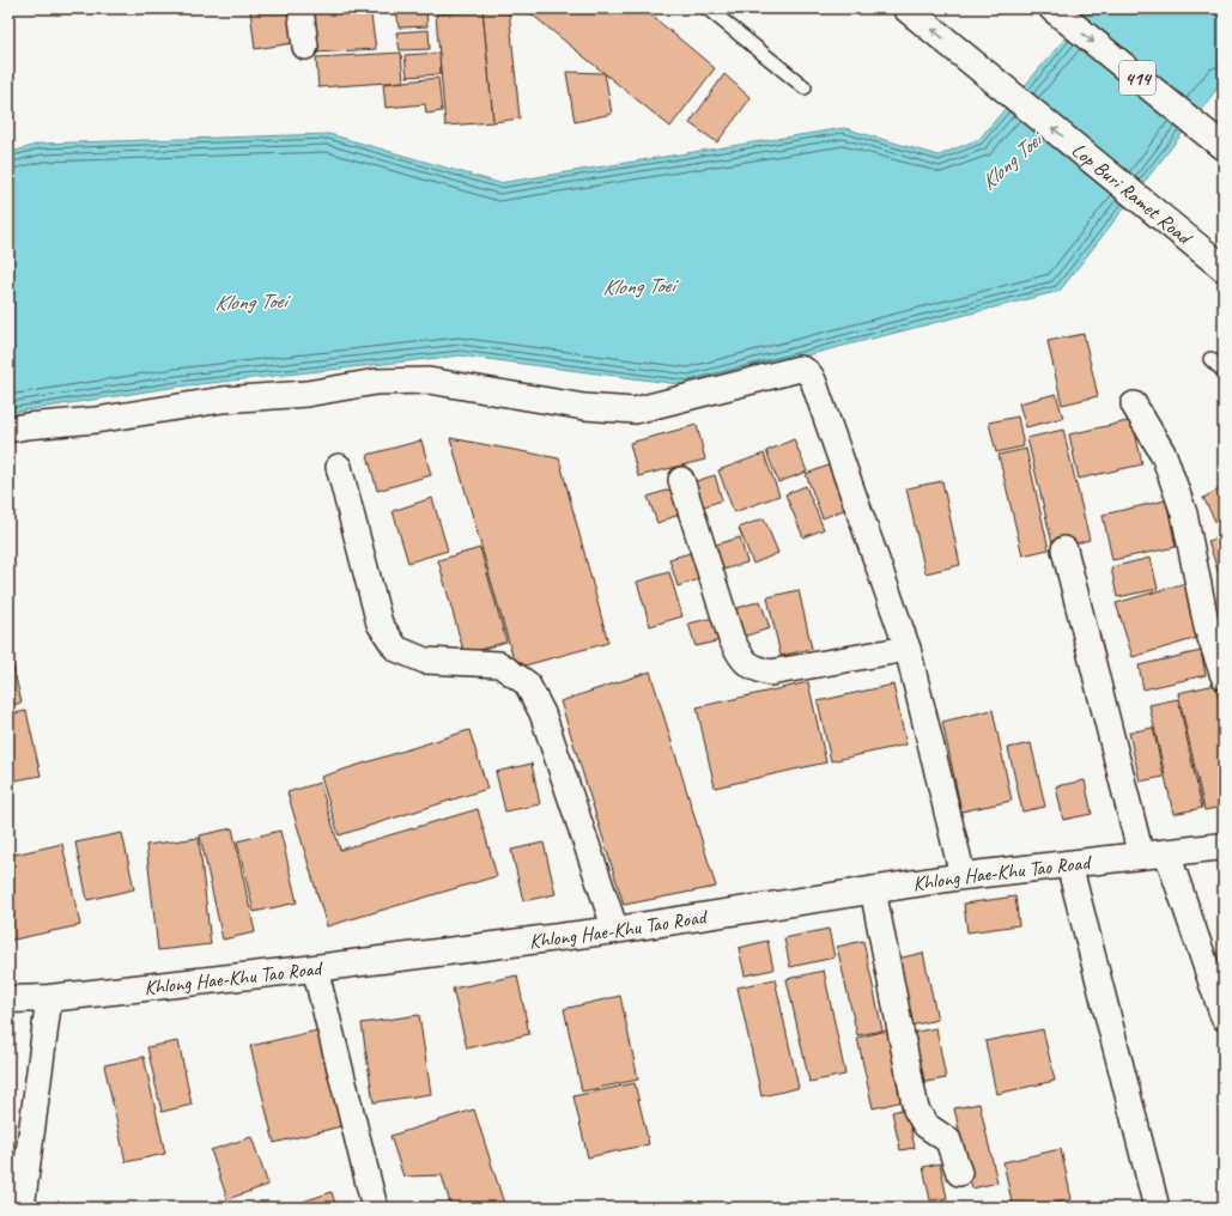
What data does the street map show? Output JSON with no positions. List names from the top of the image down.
{
  "streets": {
    "street": ["414", "Lop Buri Ramet Road", "Khlong Hae-Khu Tao Road"]
  },
  "water": ["Klong Toei"]
}
